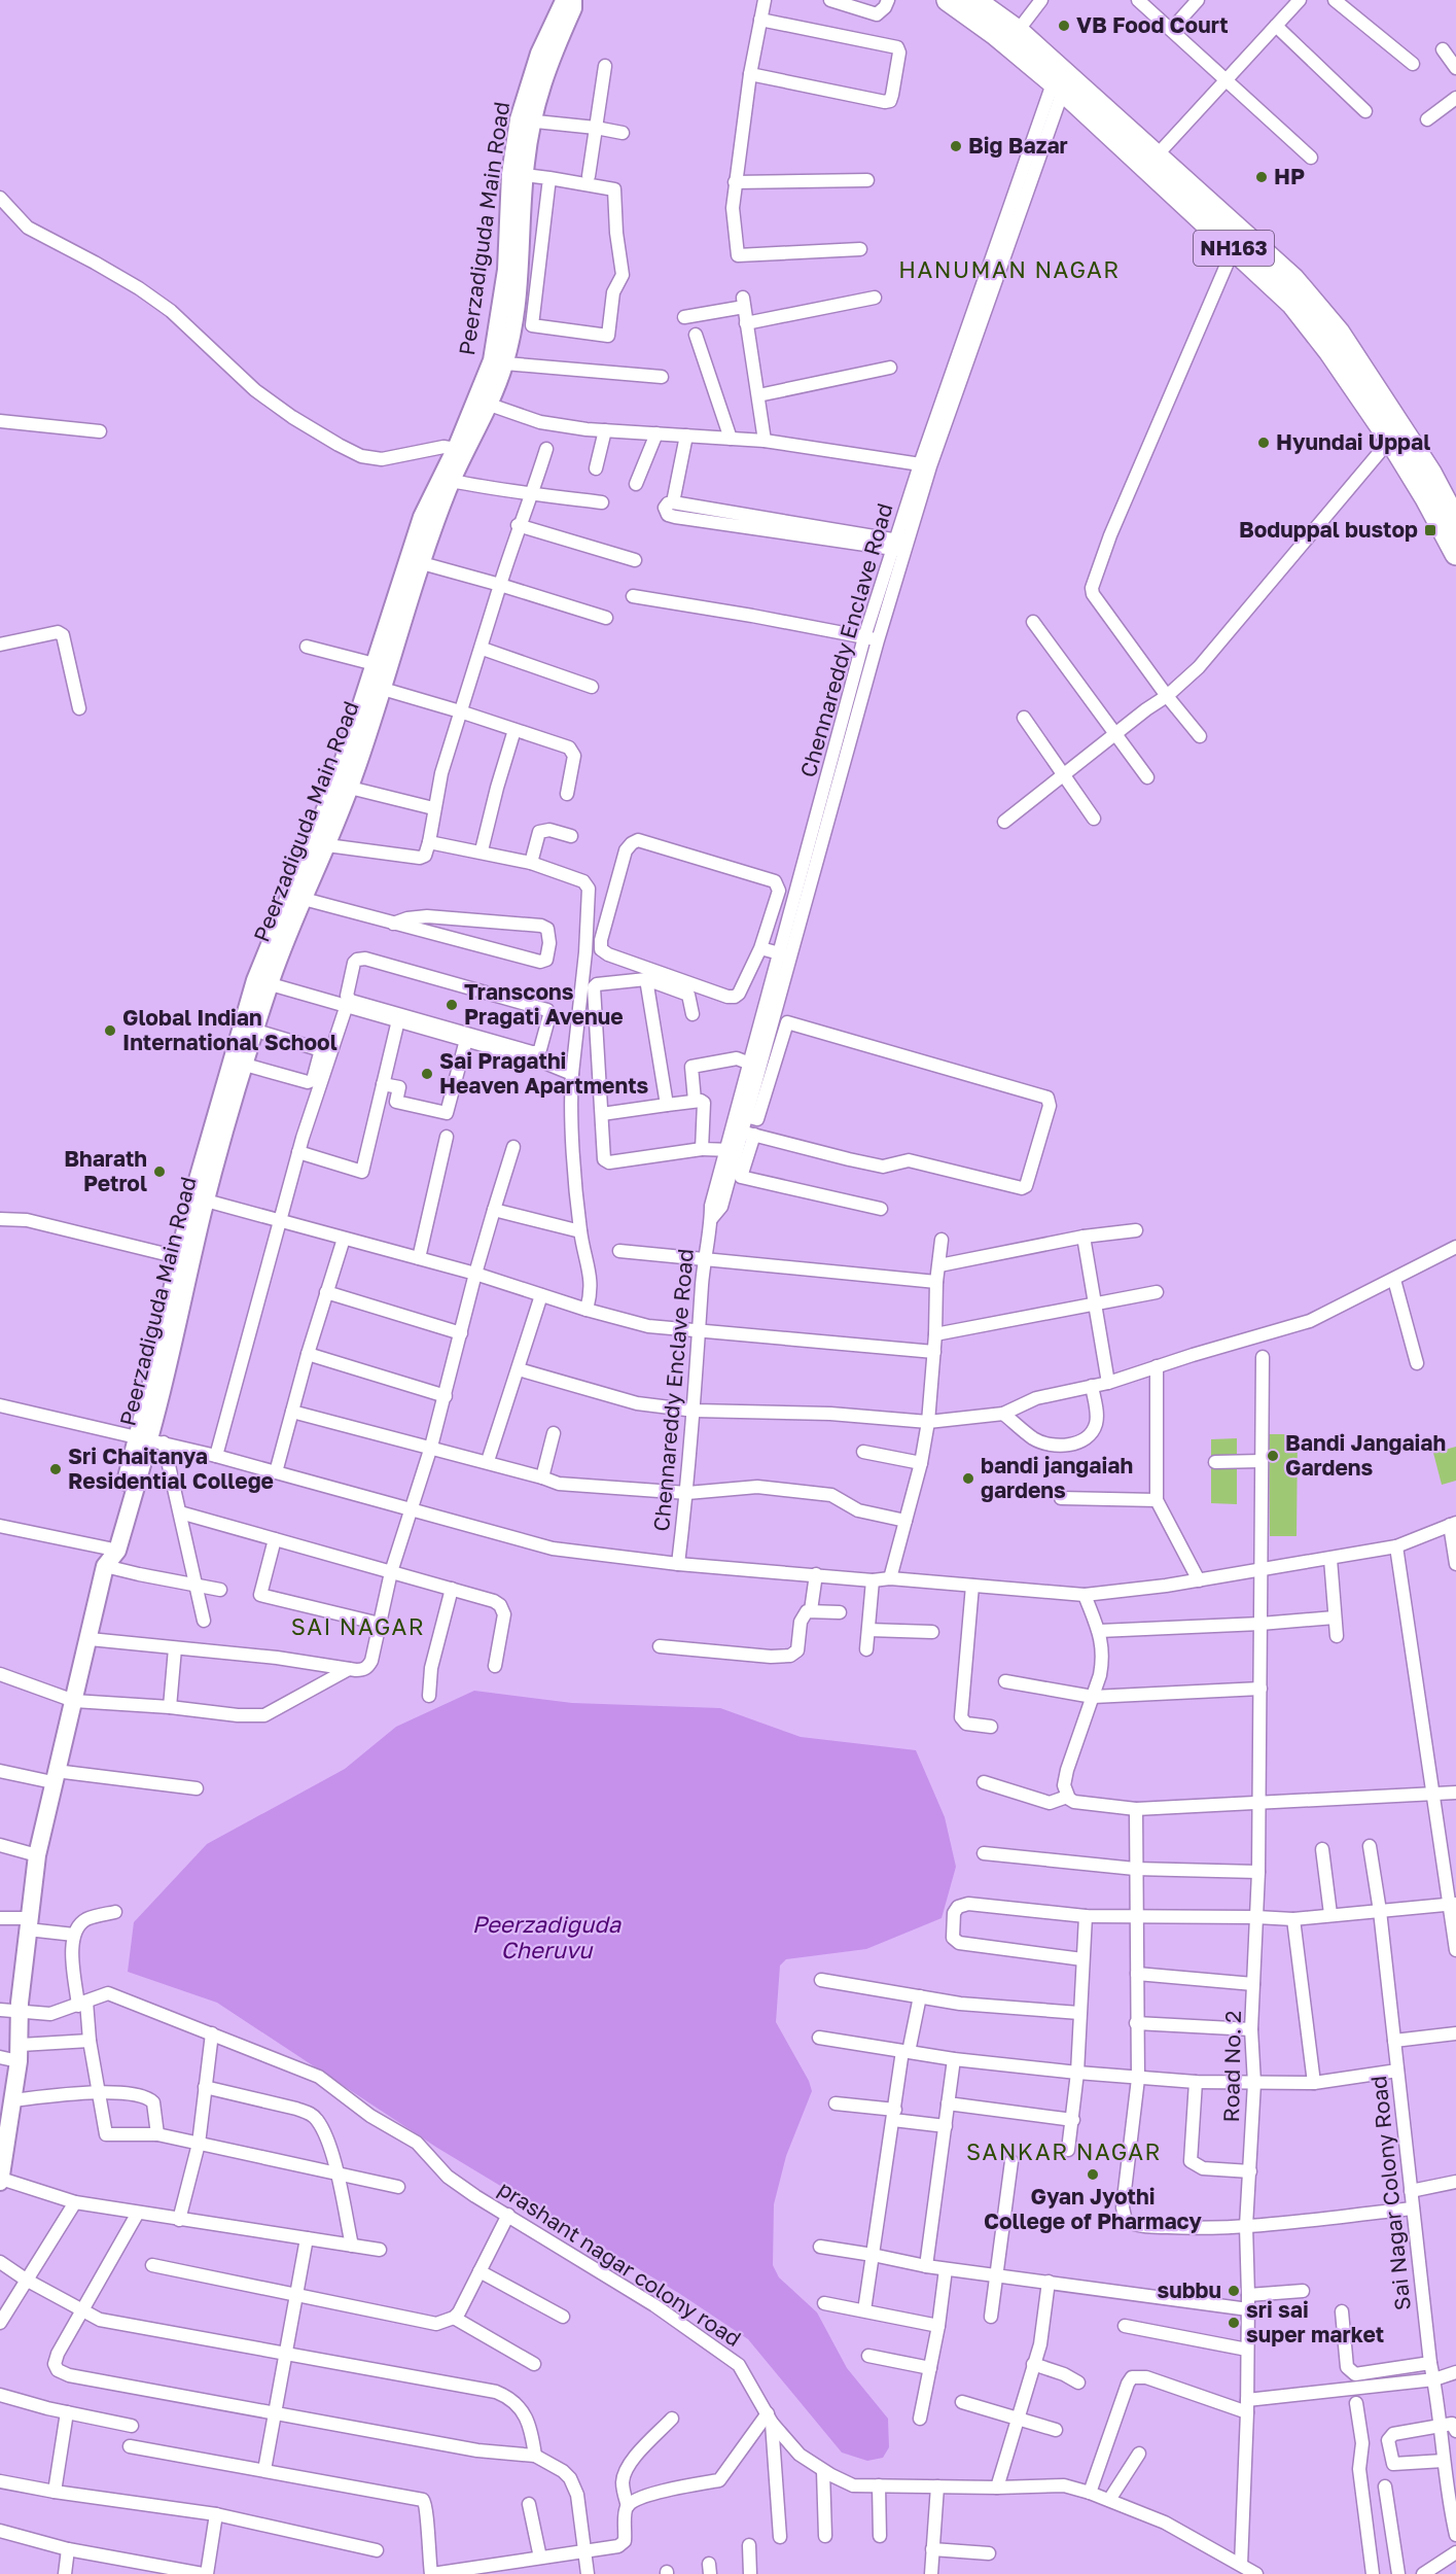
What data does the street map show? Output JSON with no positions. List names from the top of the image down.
{
  "streets": {
    "highway": ["NH163"],
    "street": [
      "Peerzadiguda Main Road",
      "Chennareddy Enclave Road",
      "Road No. 2",
      "Sai Nagar Colony Road",
      "prashant nagar colony road"
    ]
  },
  "crossings": [
    ["Peerzadiguda Main Road", "prashant nagar colony road"],
    ["NH163", "Chennareddy Enclave Road"],
    ["Road No. 2", "prashant nagar colony road"]
  ],
  "districts": ["HANUMAN NAGAR", "SAI NAGAR", "SANKAR NAGAR"],
  "water": ["Peerzadiguda Cheruvu"],
  "places": {
    "other": [
      "VB Food Court",
      "Big Bazar",
      "HP",
      "Hyundai Uppal",
      "Transcons Pragati Avenue",
      "Global Indian International School",
      "Sai Pragathi Heaven Apartments",
      "Bharath Petrol",
      "Bandi Jangaiah Gardens",
      "Sri Chaitanya Residential College",
      "bandi jangaiah gardens",
      "Gyan Jyothi College of Pharmacy",
      "subbu",
      "sri sai super market"
    ],
    "transit": ["Boduppal bustop"]
  }
}
